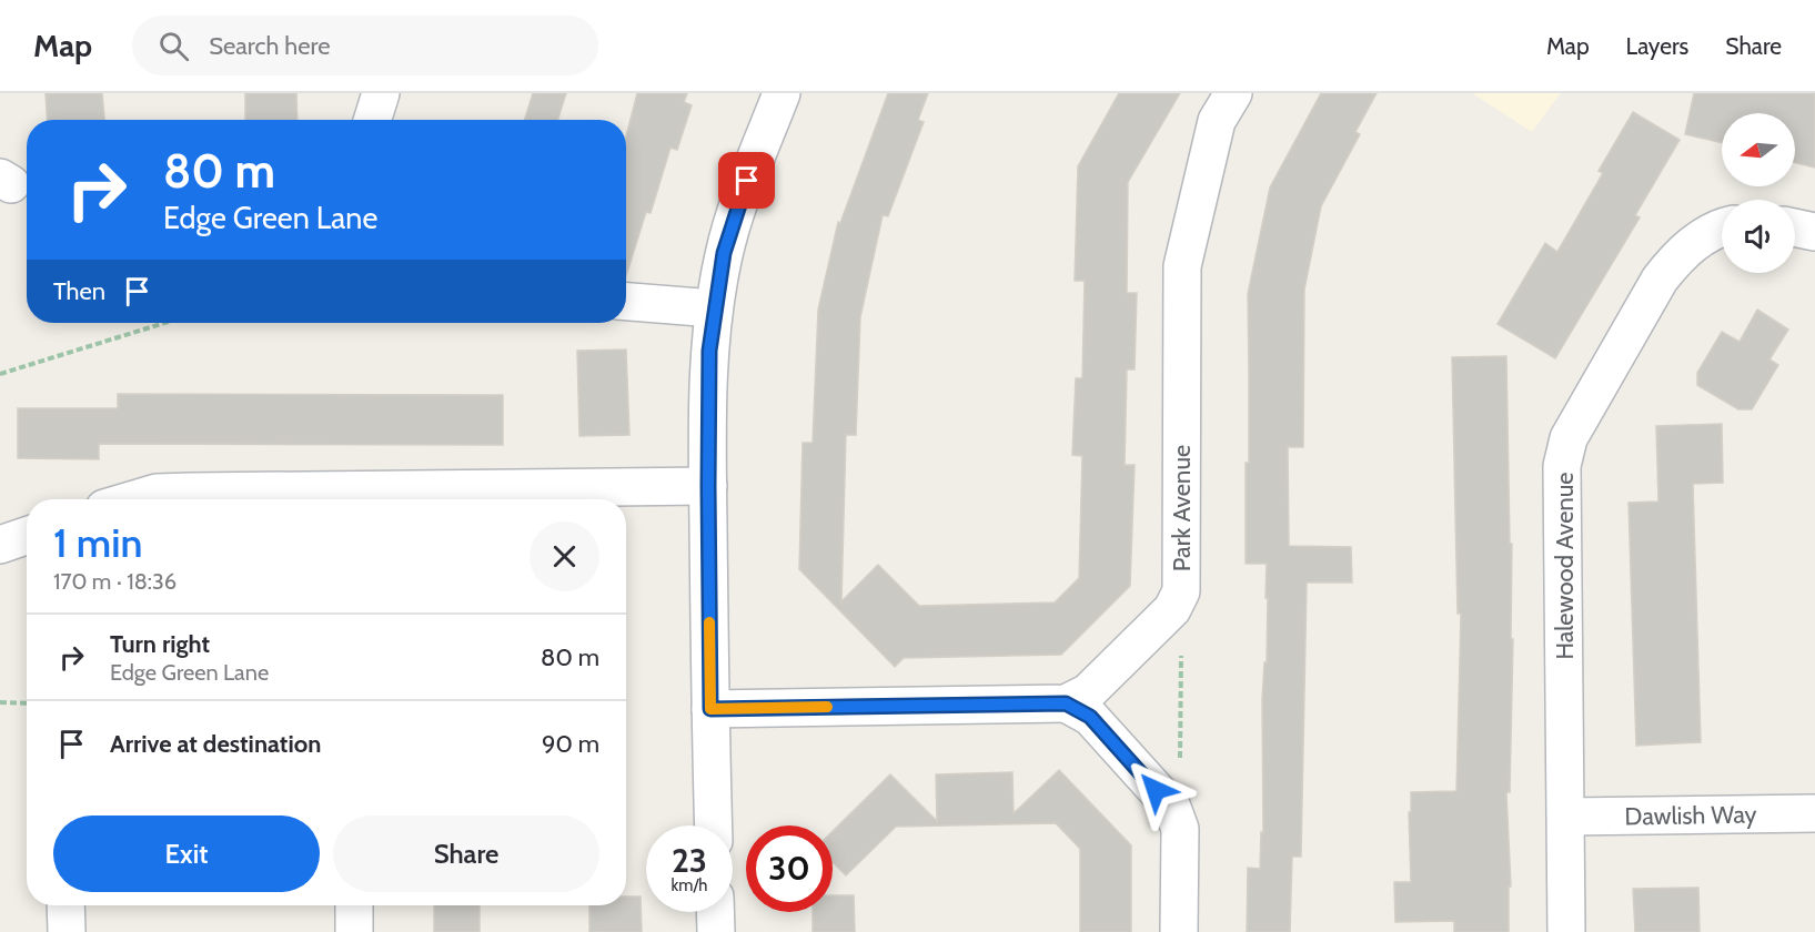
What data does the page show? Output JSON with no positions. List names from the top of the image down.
{
  "streets": {
    "street": ["Park Avenue", "Halewood Avenue", "Dawlish Way"]
  },
  "crossings": [
    ["Halewood Avenue", "Dawlish Way"]
  ],
  "north": "left",
  "page": {
    "header": "Map",
    "search": "Search here",
    "nav": ["Map", "Layers", "Share"],
    "turn": ["80 m", "Edge Green Lane"],
    "then": "Then",
    "heading": ["1 min", "170 m · 18:36"],
    "list": [
      {
        "name": "Turn right",
        "note": "Edge Green Lane",
        "value": "80 m"
      },
      {
        "name": "Arrive at destination",
        "value": "90 m"
      }
    ],
    "buttons": ["Exit", "Share"],
    "speed": "23 km/h",
    "limit": "30"
  }
}
